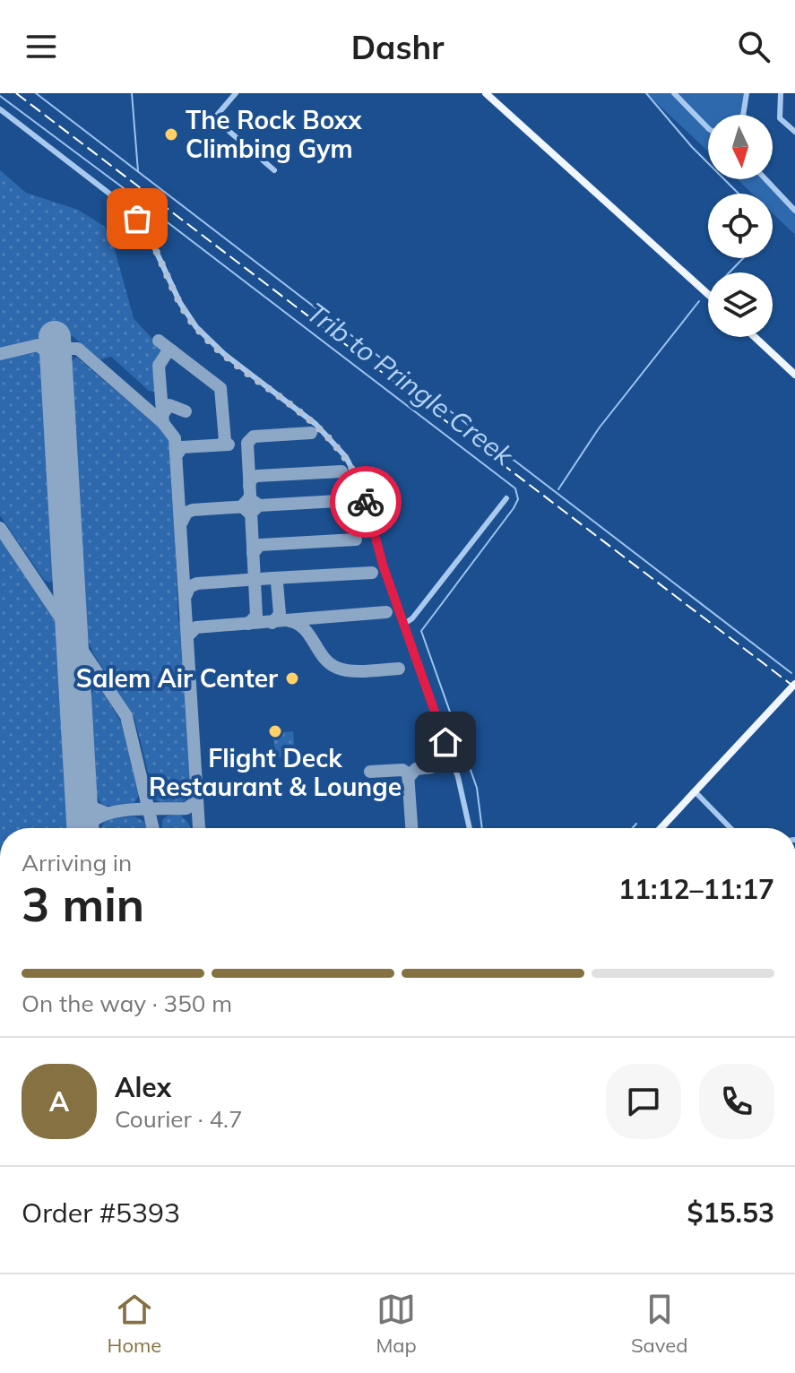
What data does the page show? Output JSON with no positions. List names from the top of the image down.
{
  "water": ["Trib to Pringle Creek"],
  "places": ["The Rock Boxx Climbing Gym", "Salem Air Center", "Flight Deck Restaurant & Lounge"],
  "north": "bottom",
  "page": {
    "header": "Dashr",
    "heading": ["3 min", "Arriving in", "11:12–11:17"],
    "panel": [
      "Alex",
      "Courier · 4.7",
      "Order #5393",
      "$15.53"
    ],
    "bar": "On the way · 350 m",
    "round": "A",
    "tabs": ["Home", "Map", "Saved"]
  }
}
